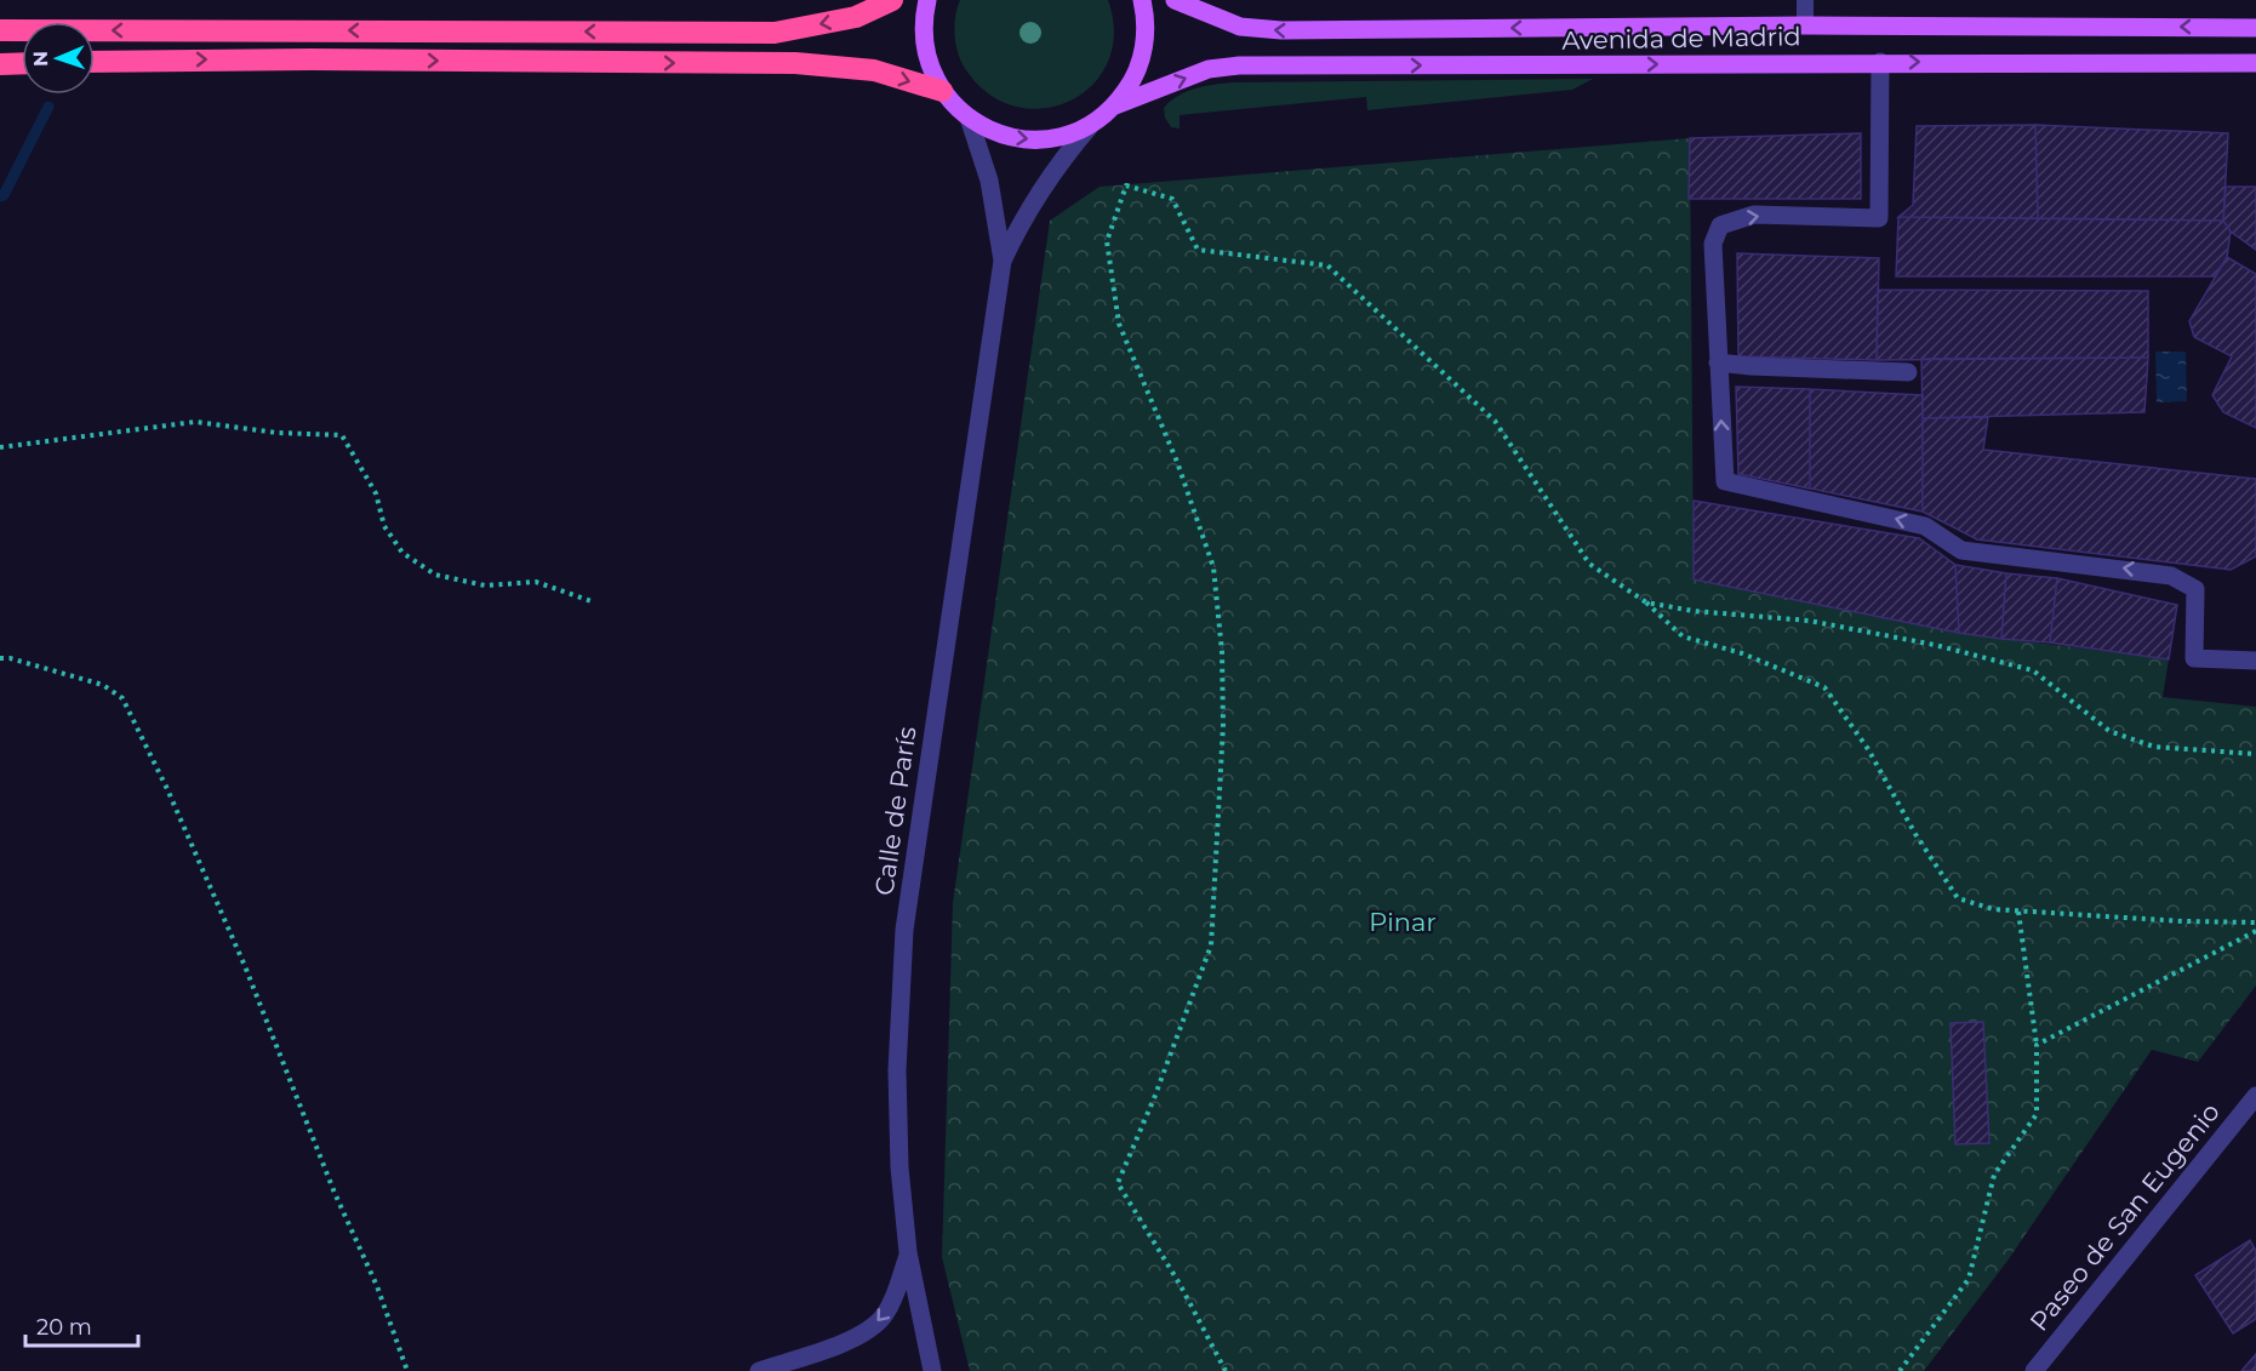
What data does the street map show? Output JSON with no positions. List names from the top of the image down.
{
  "streets": {
    "main road": ["Avenida de Madrid"],
    "street": ["Calle de París", "Paseo de San Eugenio"]
  },
  "crossings": [
    ["Avenida de Madrid", "Calle de París"]
  ],
  "parks": ["Pinar"],
  "scale_bar": "20 m",
  "north": "left"
}
